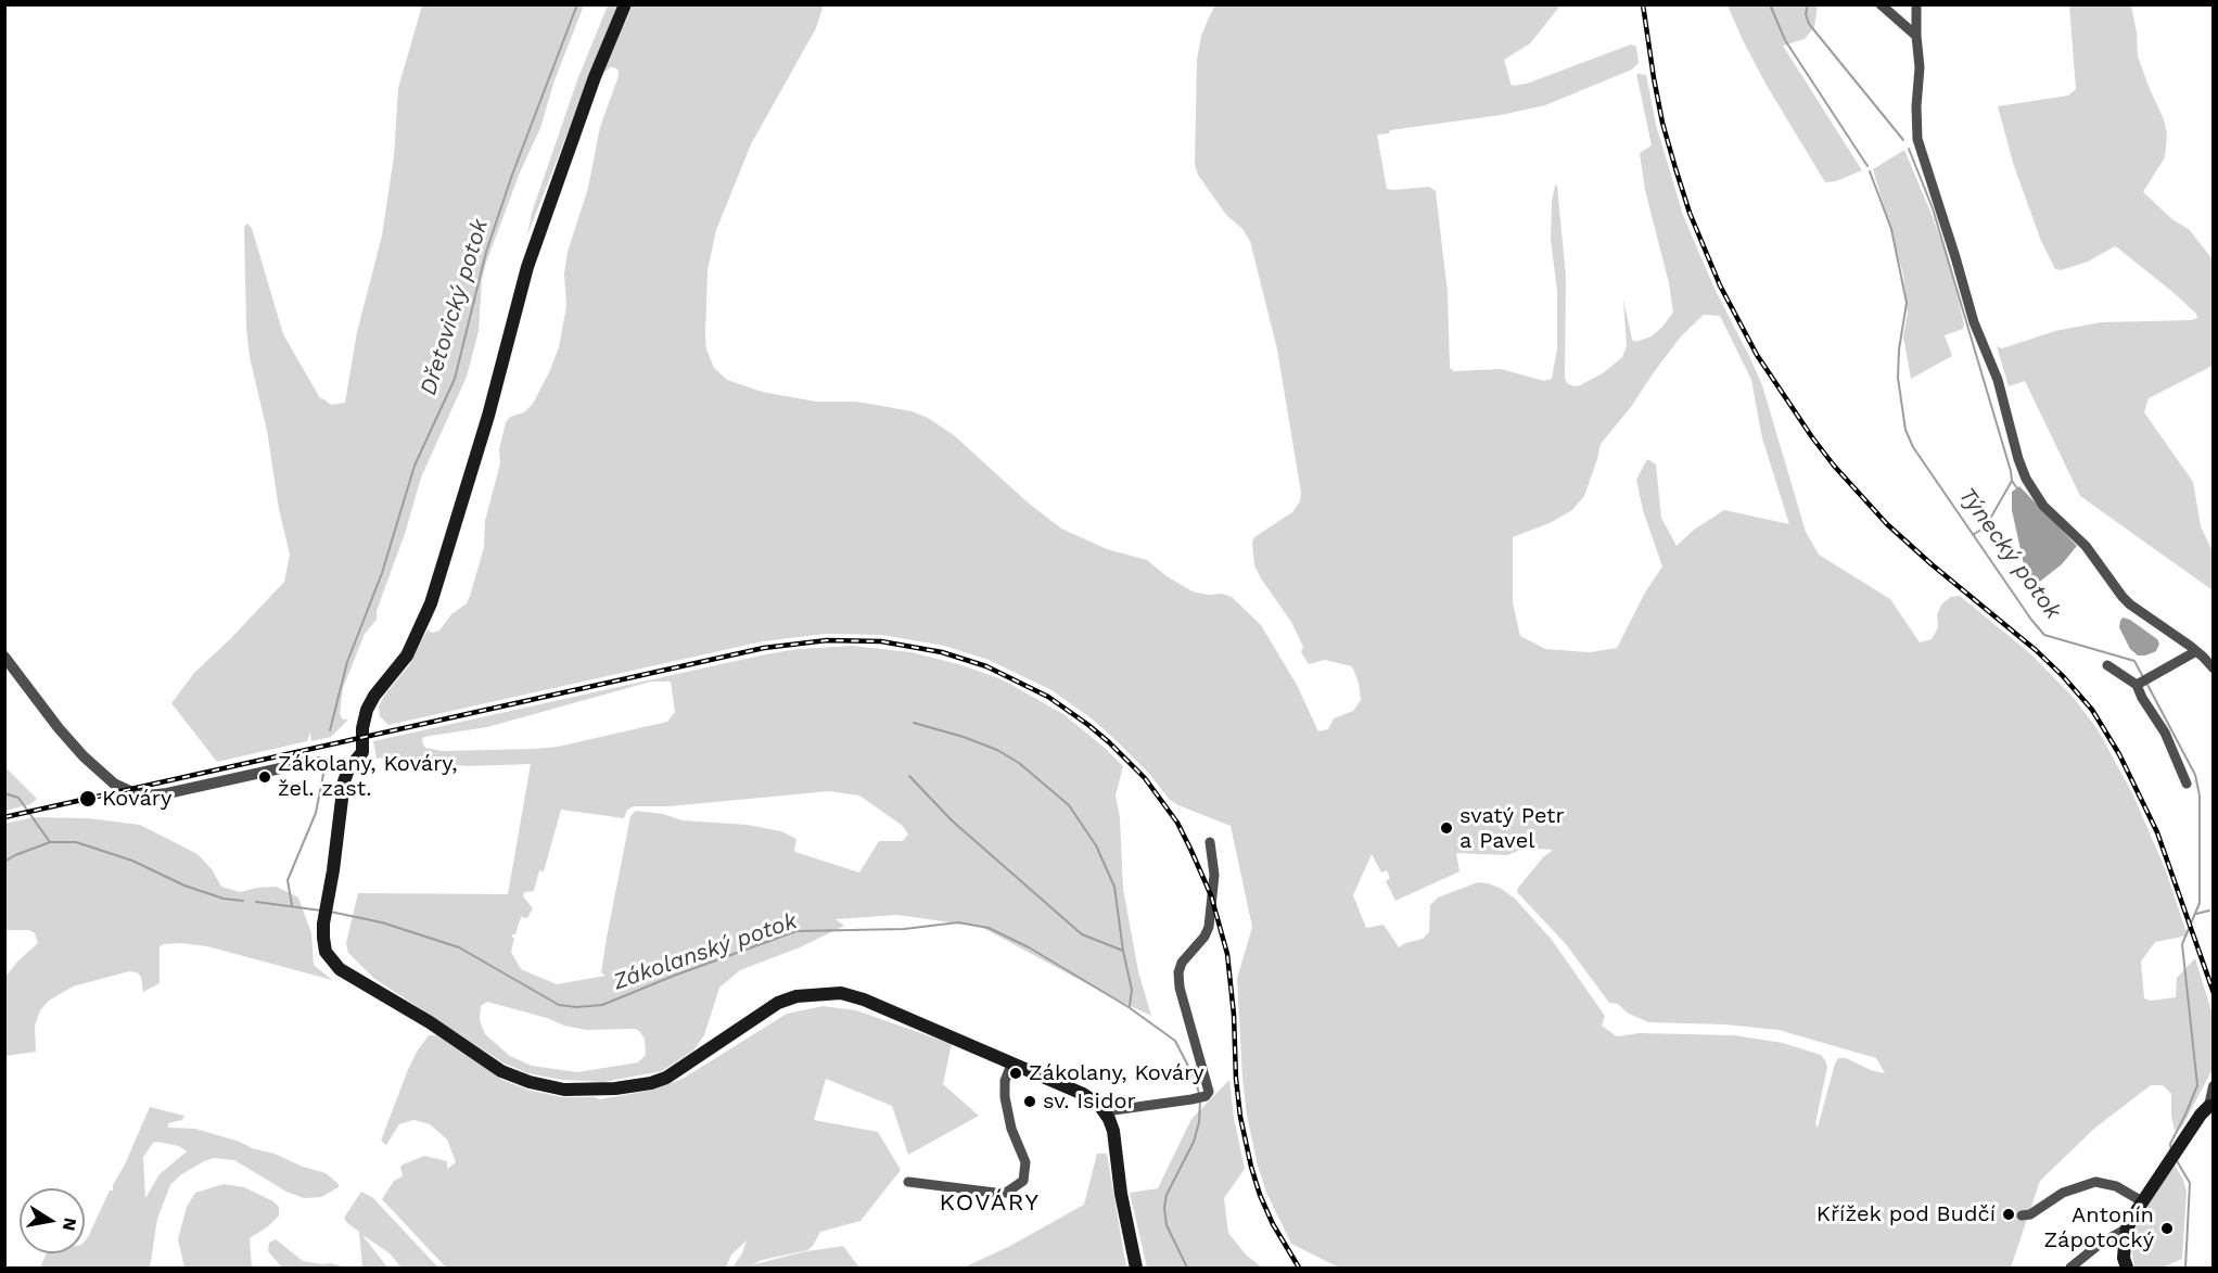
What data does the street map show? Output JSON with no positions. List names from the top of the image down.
{
  "districts": ["KOVÁRY"],
  "water": ["Dřetovický potok", "Týnecký potok", "Zákolanský potok"],
  "places": [
    "Zákolany, Kováry, žel. zast.",
    "Kováry",
    "svatý Petr a Pavel",
    "Zákolany, Kováry",
    "sv. Isidor",
    "Křížek pod Budčí",
    "Antonín Zápotocký"
  ],
  "north": "right"
}
